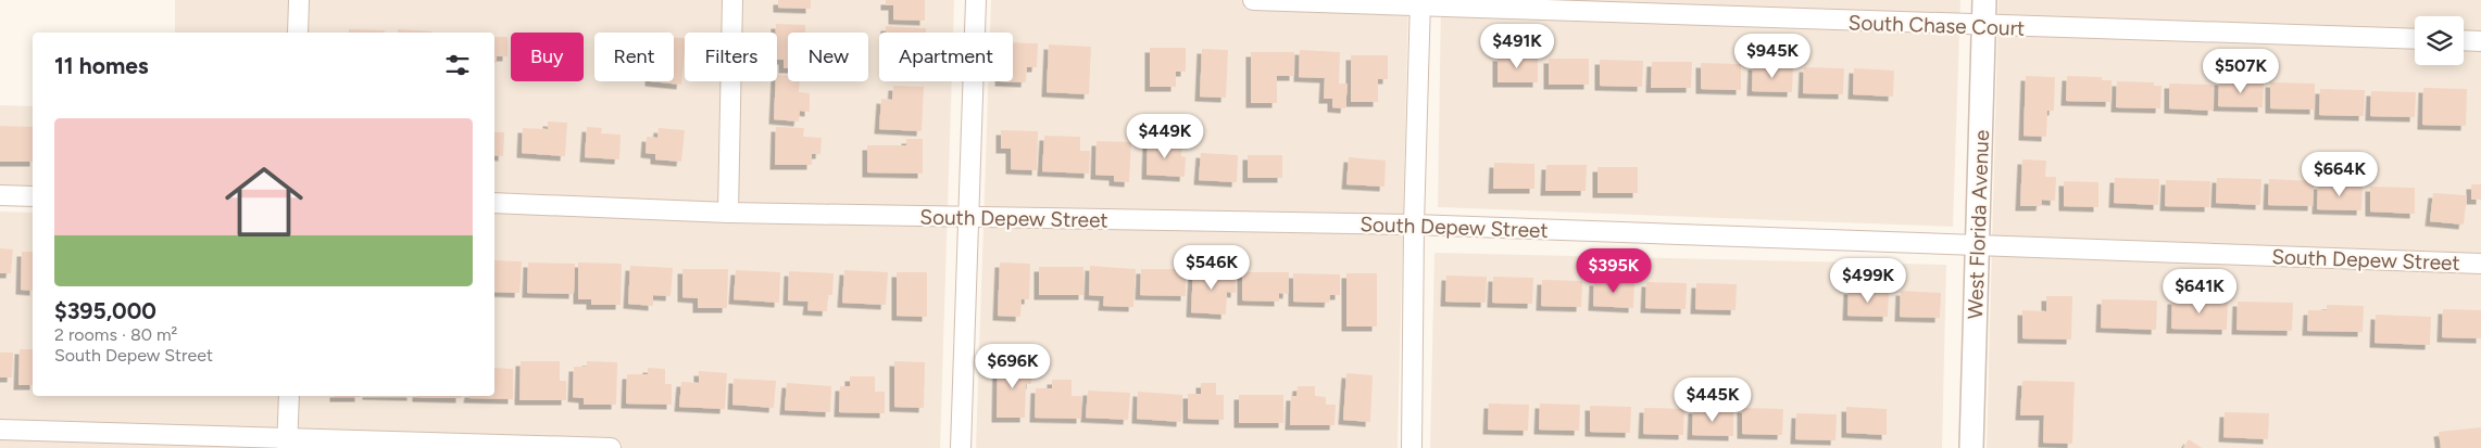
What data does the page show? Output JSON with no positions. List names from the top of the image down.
{
  "streets": {
    "street": ["South Chase Court", "South Depew Street", "West Florida Avenue"]
  },
  "crossings": [
    ["South Chase Court", "West Florida Avenue"],
    ["South Depew Street", "West Florida Avenue"]
  ],
  "page": {
    "price": [
      "$491K",
      "$945K",
      "$507K",
      "$449K",
      "$664K",
      "$546K",
      "$395K",
      "$499K",
      "$641K",
      "$696K",
      "$445K"
    ],
    "chip": [
      "Buy",
      "Rent",
      "Filters",
      "New",
      "Apartment"
    ],
    "heading": "11 homes",
    "list": [
      {
        "name": "$395,000",
        "note": "2 rooms · 80 m² · South Depew Street"
      }
    ]
  }
}
